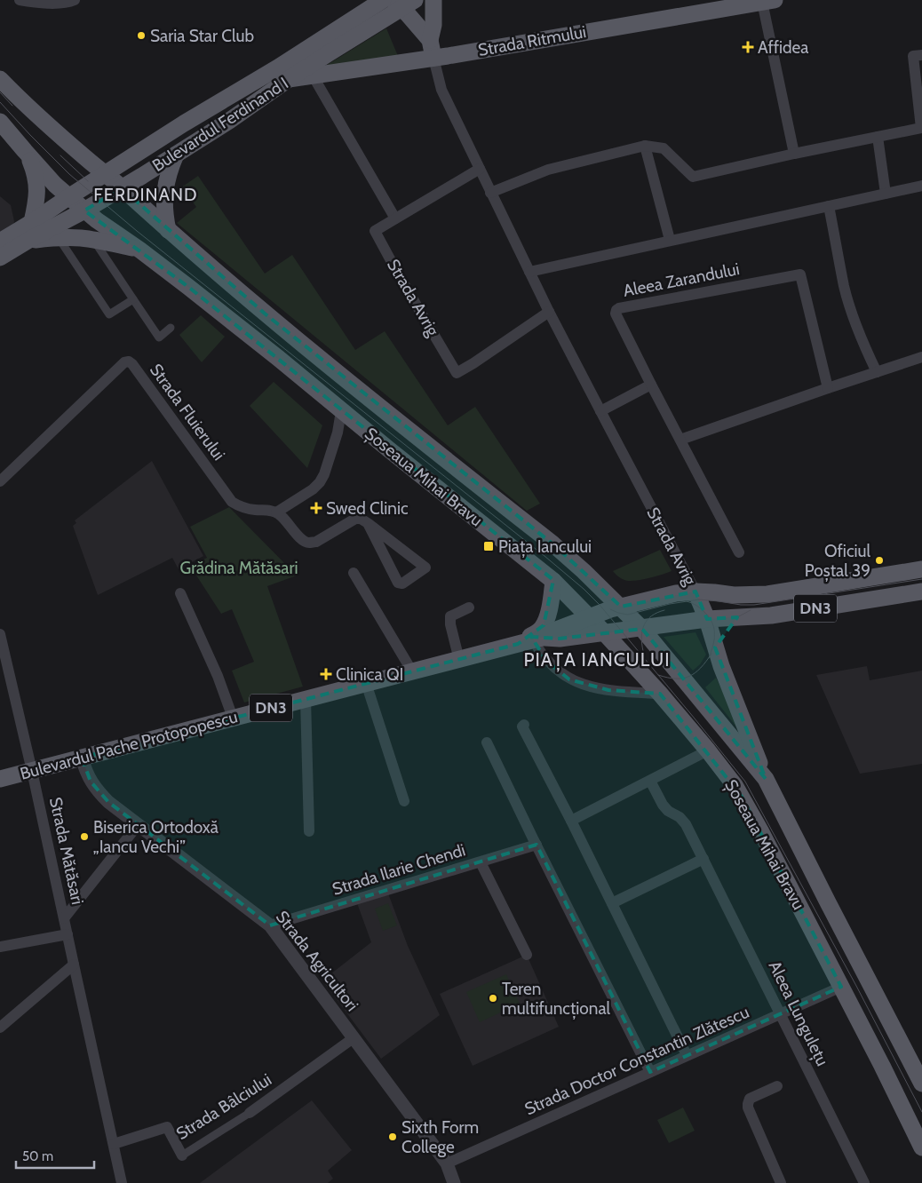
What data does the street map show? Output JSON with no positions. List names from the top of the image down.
{
  "streets": {
    "main road": [
      "Strada Ritmului",
      "Bulevardul Ferdinand I",
      "Strada Avrig",
      "Șoseaua Mihai Bravu",
      "DN3",
      "Bulevardul Pache Protopopescu"
    ],
    "street": [
      "Aleea Zarandului",
      "Strada Fluierului",
      "Strada Mătăsari",
      "Strada Ilarie Chendi",
      "Strada Agricultori",
      "Aleea Lungulețu",
      "Strada Doctor Constantin Zlătescu",
      "Strada Bâlciului"
    ]
  },
  "crossings": [
    ["Strada Ritmului", "Bulevardul Ferdinand I"],
    ["Strada Ritmului", "Strada Avrig"],
    ["Bulevardul Ferdinand I", "Șoseaua Mihai Bravu"],
    ["Strada Avrig", "DN3"],
    ["Șoseaua Mihai Bravu", "DN3"],
    ["Șoseaua Mihai Bravu", "Bulevardul Pache Protopopescu"],
    ["Șoseaua Mihai Bravu", "Strada Doctor Constantin Zlătescu"],
    ["DN3", "Bulevardul Pache Protopopescu"],
    ["Bulevardul Pache Protopopescu", "Strada Mătăsari"],
    ["Bulevardul Pache Protopopescu", "Strada Agricultori"],
    ["Strada Mătăsari", "Strada Agricultori"],
    ["Strada Mătăsari", "Strada Bâlciului"],
    ["Strada Ilarie Chendi", "Strada Agricultori"],
    ["Strada Agricultori", "Strada Doctor Constantin Zlătescu"],
    ["Strada Agricultori", "Strada Bâlciului"],
    ["Aleea Lungulețu", "Strada Doctor Constantin Zlătescu"]
  ],
  "districts": ["FERDINAND", "PIAȚA IANCULUI"],
  "parks": ["Grădina Mătăsari"],
  "places": {
    "other": [
      "Saria Star Club",
      "Oficiul Poștal 39",
      "Biserica Ortodoxă „Iancu Vechi”",
      "Teren multifuncțional",
      "Sixth Form College"
    ],
    "health": ["Affidea", "Swed Clinic", "Clinica QI"],
    "transit": ["Piața Iancului"]
  },
  "scale_bar": "50 m"
}
